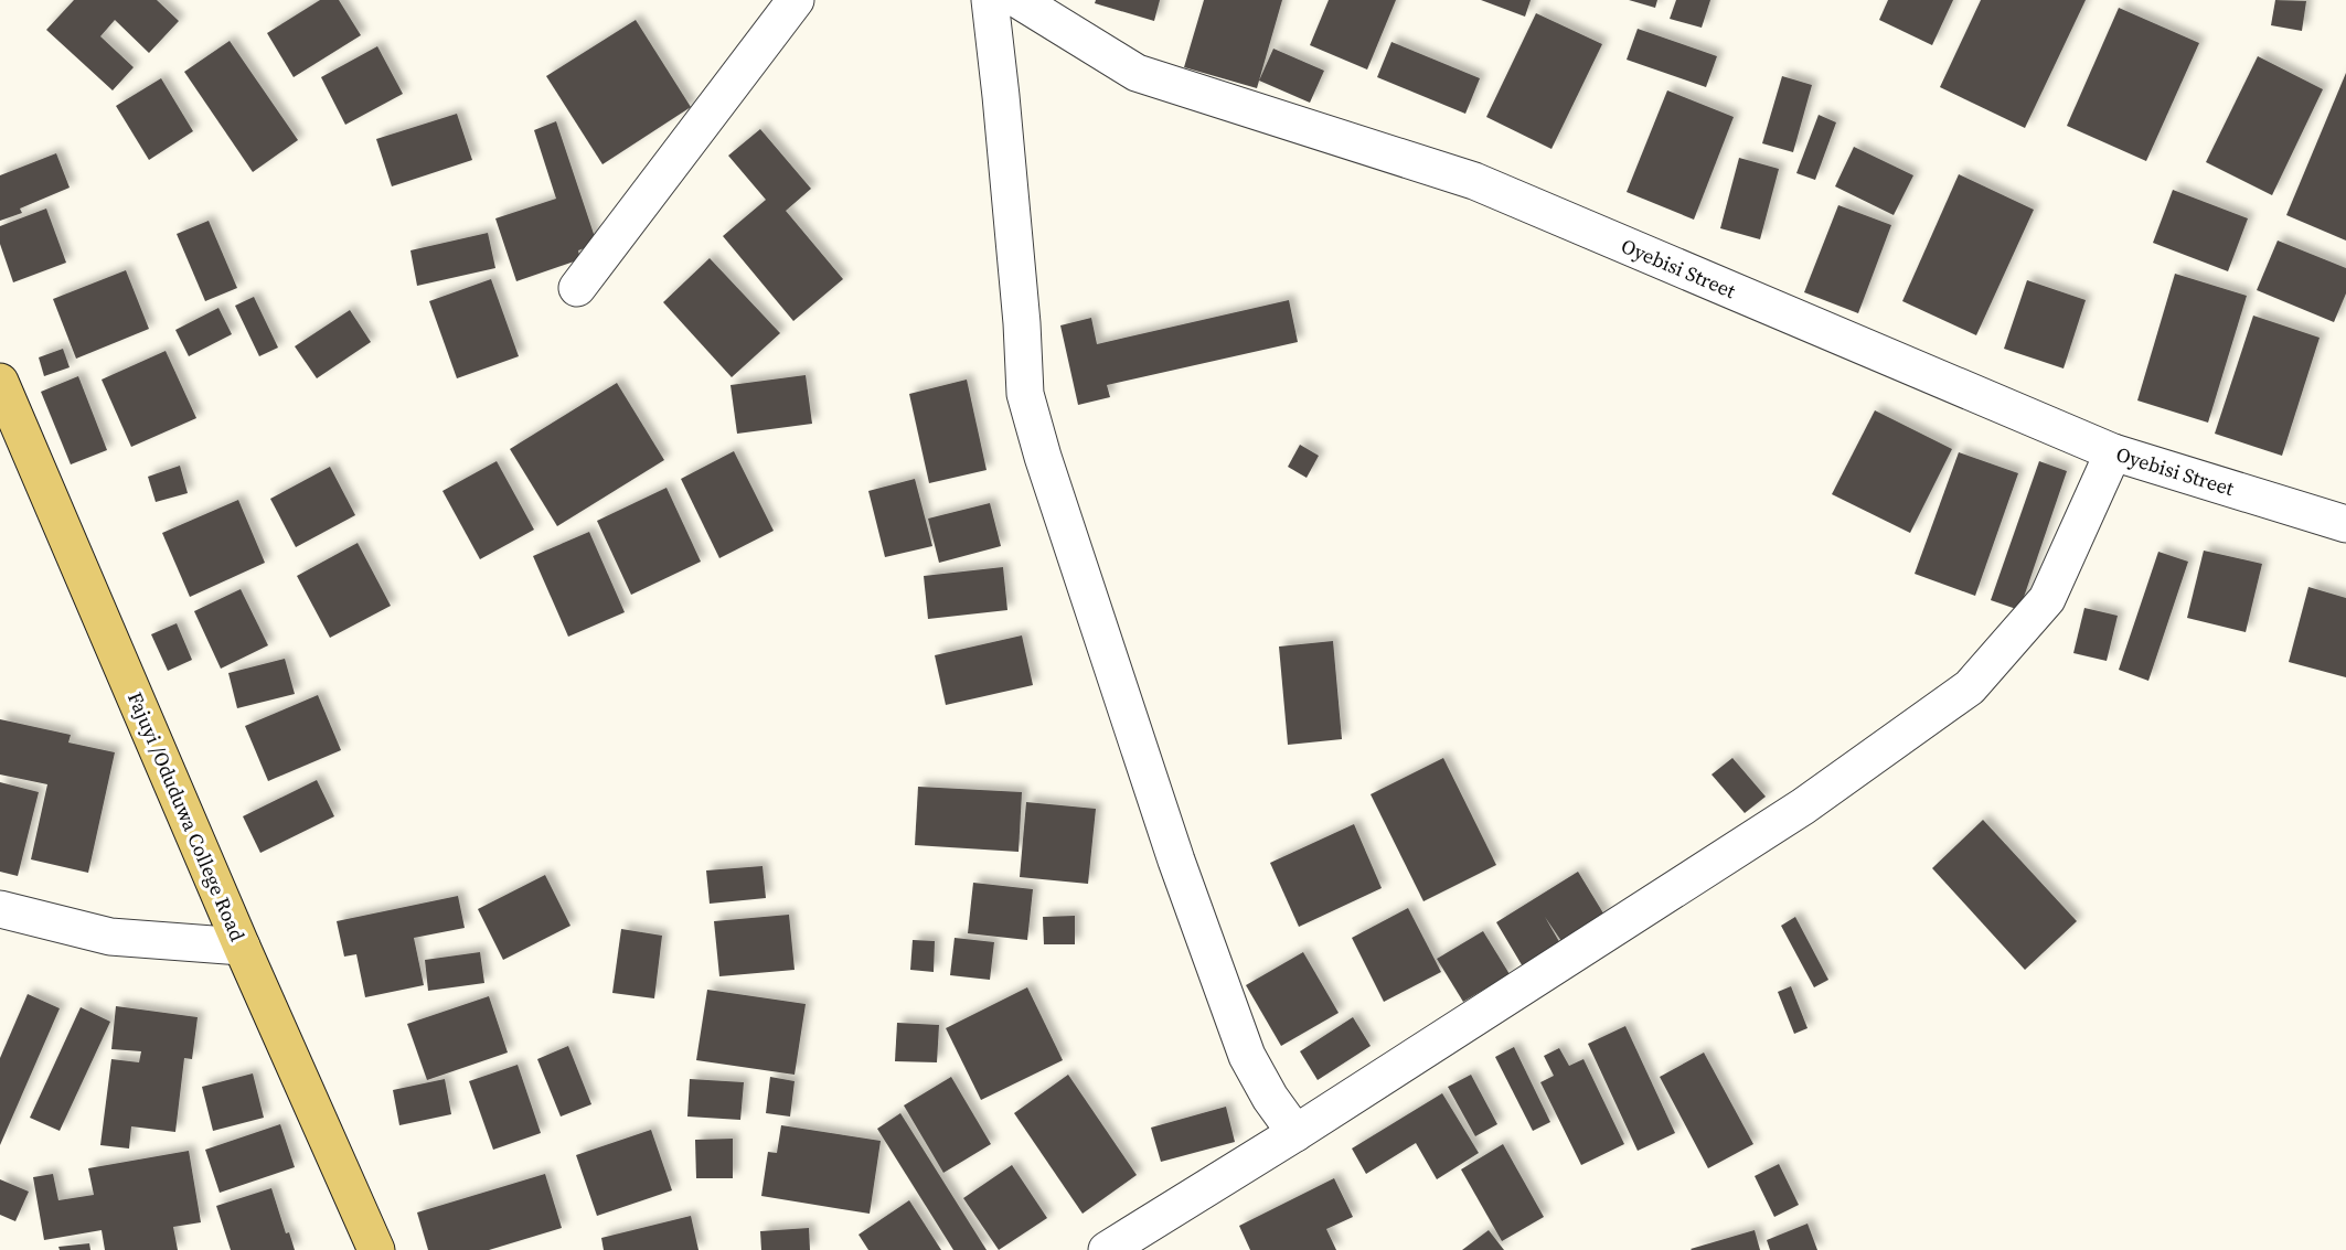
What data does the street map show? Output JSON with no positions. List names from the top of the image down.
{
  "streets": {
    "main road": ["Fajuyi /Oduduwa College Road"],
    "street": ["Oyebisi Street"]
  }
}
